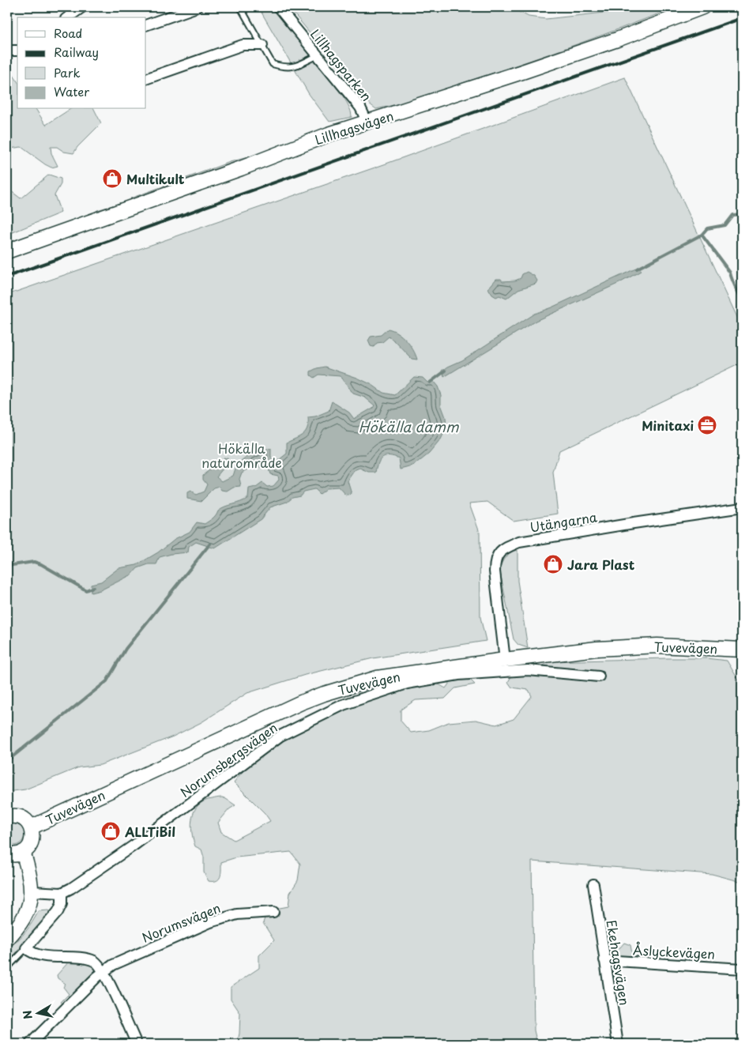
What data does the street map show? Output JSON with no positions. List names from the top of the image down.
{
  "streets": {
    "street": [
      "Lillhagsparken",
      "Lillhagsvägen",
      "Utängarna",
      "Tuvevägen",
      "Norumsbergsvägen",
      "Norumsvägen",
      "Åslyckevägen",
      "Ekehagsvägen"
    ]
  },
  "crossings": [
    ["Lillhagsparken", "Lillhagsvägen"],
    ["Utängarna", "Tuvevägen"],
    ["Åslyckevägen", "Ekehagsvägen"]
  ],
  "water": ["Hökälla damm"],
  "parks": ["Hökälla naturområde"],
  "places": {
    "shop": ["Multikult", "Jara Plast", "ALLTiBil"],
    "office": ["Minitaxi"]
  },
  "legend": [
    "Road",
    "Railway",
    "Park",
    "Water"
  ],
  "north": "left"
}
